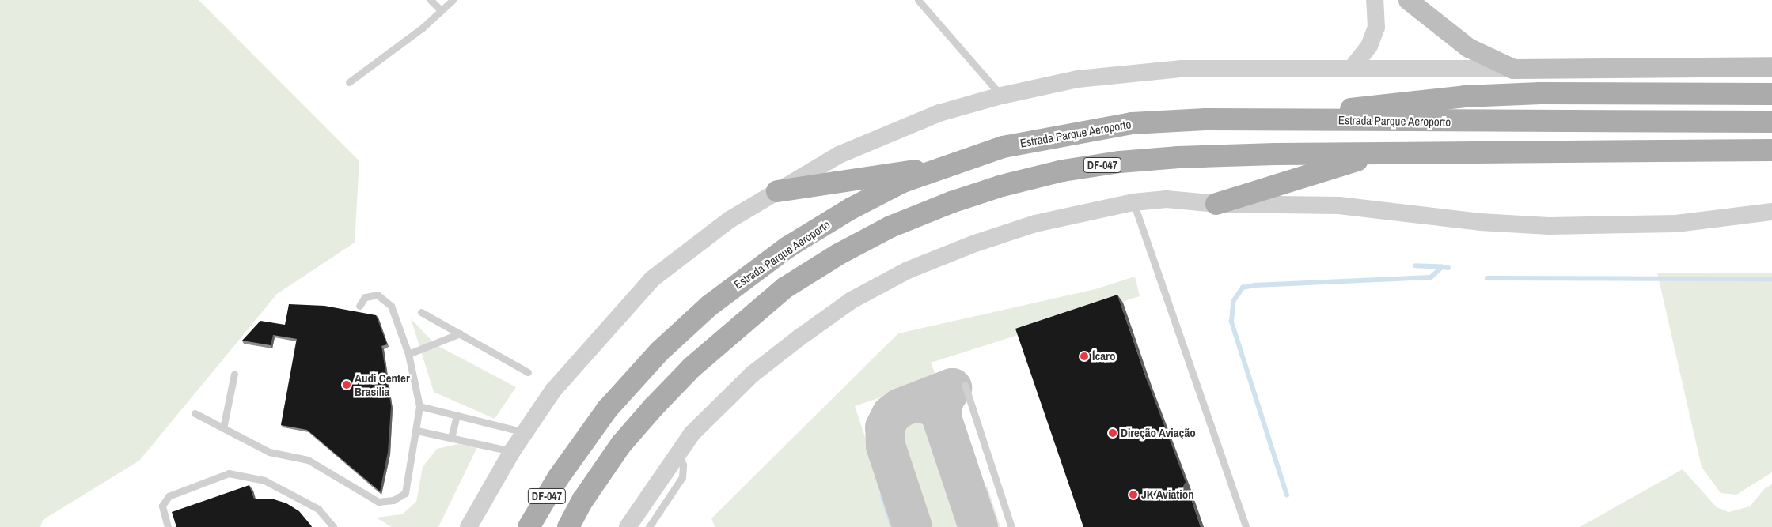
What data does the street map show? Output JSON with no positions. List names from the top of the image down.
{
  "streets": {
    "main road": ["Estrada Parque Aeroporto", "DF-047"]
  },
  "places": [
    "Ícaro",
    "Audi Center Brasilia",
    "Direção Aviação",
    "JK Aviation"
  ]
}
